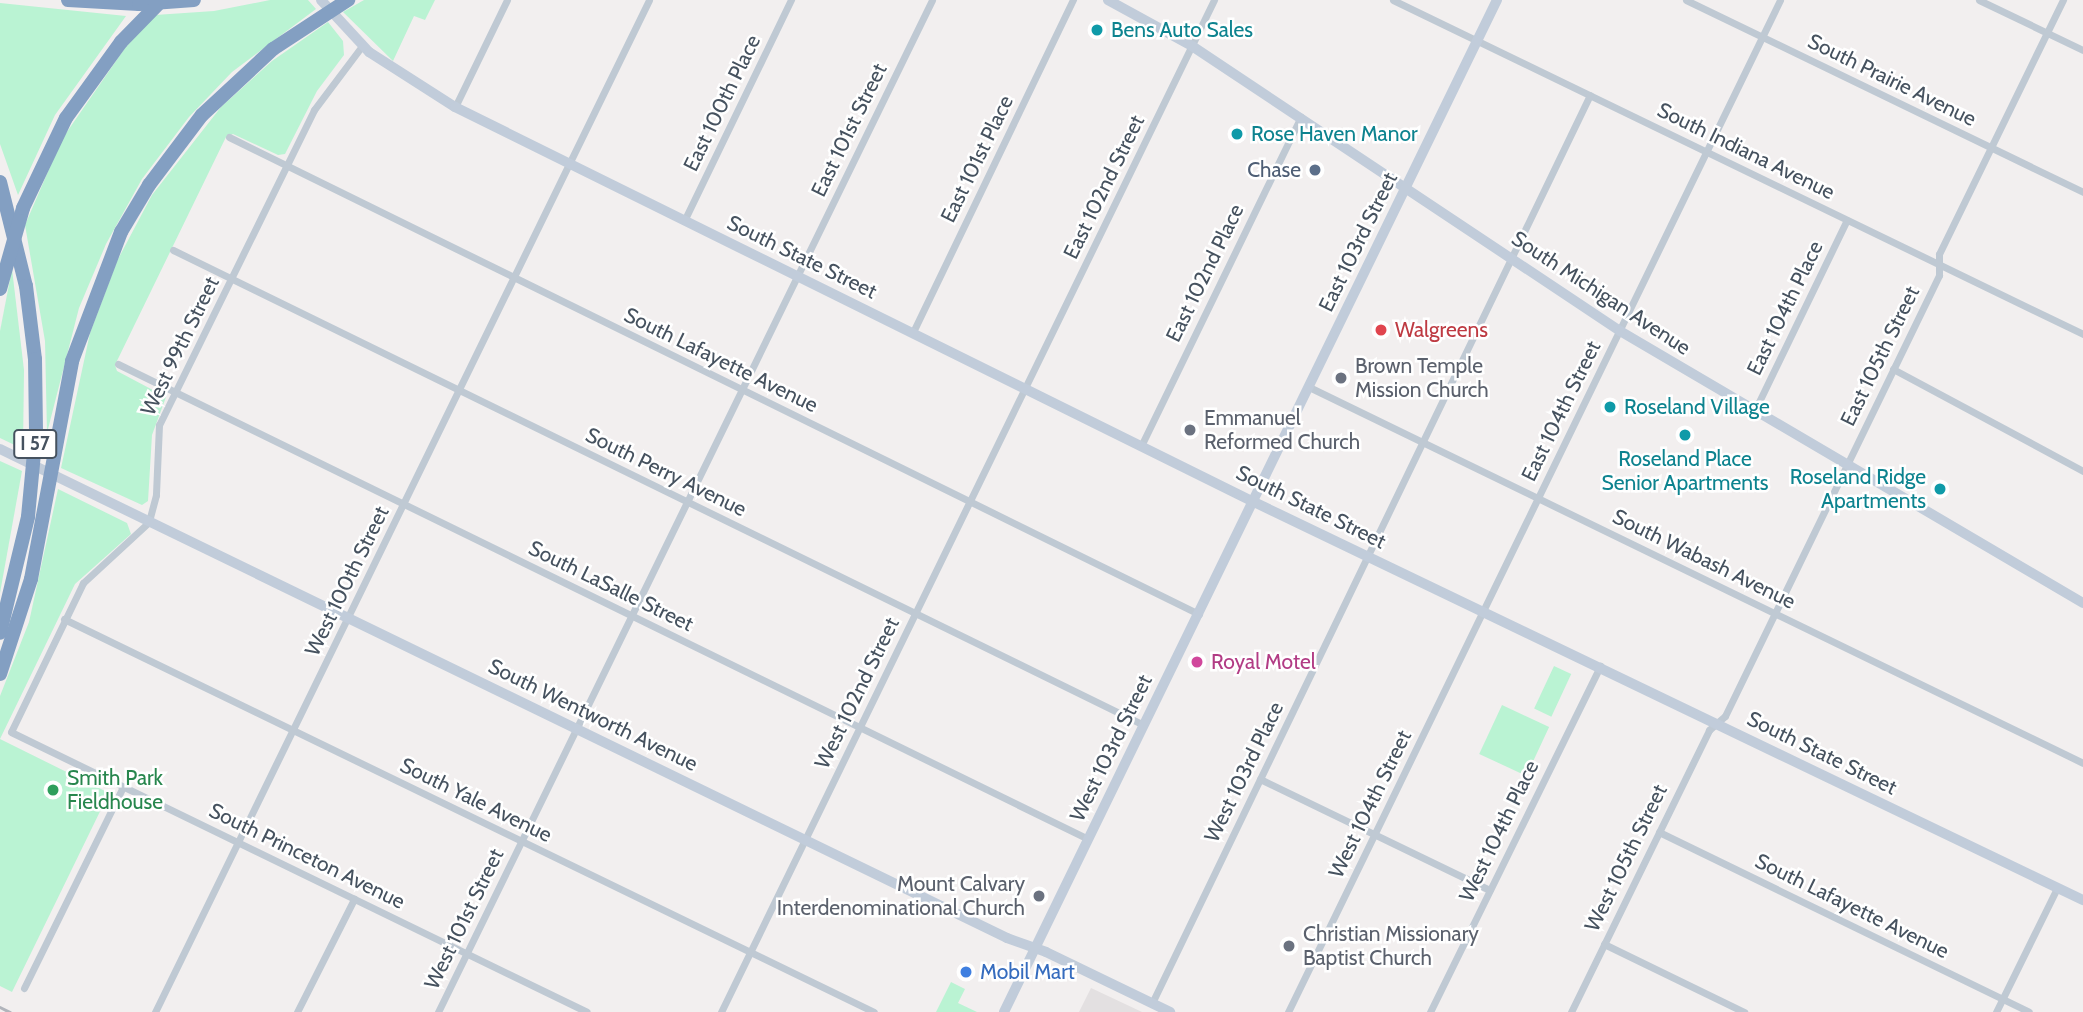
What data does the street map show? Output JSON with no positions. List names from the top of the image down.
{
  "streets": {
    "highway": ["I 57"],
    "street": [
      "South Prairie Avenue",
      "East 100th Place",
      "East 101st Street",
      "South Indiana Avenue",
      "East 101st Place",
      "East 102nd Street",
      "East 103rd Street",
      "South State Street",
      "East 102nd Place",
      "South Michigan Avenue",
      "East 104th Place",
      "West 99th Street",
      "East 105th Street",
      "South Lafayette Avenue",
      "East 104th Street",
      "South Perry Avenue",
      "South Wabash Avenue",
      "West 100th Street",
      "South LaSalle Street",
      "West 102nd Street",
      "South Wentworth Avenue",
      "West 103rd Street",
      "West 103rd Place",
      "South Yale Avenue",
      "West 104th Street",
      "West 104th Place",
      "South Princeton Avenue",
      "West 105th Street",
      "West 101st Street"
    ]
  },
  "crossings": [
    ["South Prairie Avenue", "East 105th Street"],
    ["South Prairie Avenue", "East 104th Street"],
    ["East 100th Place", "South State Street"],
    ["East 101st Street", "South State Street"],
    ["East 101st Street", "West 101st Street"],
    ["South Indiana Avenue", "East 103rd Street"],
    ["South Indiana Avenue", "East 104th Place"],
    ["South Indiana Avenue", "East 105th Street"],
    ["South Indiana Avenue", "East 104th Street"],
    ["South Indiana Avenue", "West 103rd Place"],
    ["East 101st Place", "South State Street"],
    ["East 102nd Street", "South State Street"],
    ["East 102nd Street", "South Michigan Avenue"],
    ["East 102nd Street", "West 102nd Street"],
    ["East 103rd Street", "South State Street"],
    ["East 103rd Street", "South Michigan Avenue"],
    ["East 103rd Street", "South Wabash Avenue"],
    ["East 103rd Street", "West 103rd Street"],
    ["South State Street", "East 102nd Place"],
    ["South State Street", "West 99th Street"],
    ["South State Street", "East 105th Street"],
    ["South State Street", "East 104th Street"],
    ["South State Street", "West 100th Street"],
    ["South State Street", "West 102nd Street"],
    ["South State Street", "West 103rd Street"],
    ["South State Street", "West 103rd Place"],
    ["South State Street", "West 104th Street"],
    ["South State Street", "West 104th Place"],
    ["South State Street", "West 105th Street"],
    ["South State Street", "West 101st Street"],
    ["East 102nd Place", "South Michigan Avenue"],
    ["South Michigan Avenue", "East 104th Place"],
    ["South Michigan Avenue", "East 105th Street"],
    ["South Michigan Avenue", "East 104th Street"],
    ["South Michigan Avenue", "West 103rd Place"],
    ["West 99th Street", "South Lafayette Avenue"],
    ["West 99th Street", "South Perry Avenue"],
    ["West 99th Street", "South LaSalle Street"],
    ["West 99th Street", "South Wentworth Avenue"],
    ["East 105th Street", "South Wabash Avenue"],
    ["East 105th Street", "West 105th Street"],
    ["South Lafayette Avenue", "West 100th Street"],
    ["South Lafayette Avenue", "West 102nd Street"],
    ["South Lafayette Avenue", "West 103rd Street"],
    ["South Lafayette Avenue", "West 105th Street"],
    ["South Lafayette Avenue", "West 101st Street"],
    ["East 104th Street", "South Wabash Avenue"],
    ["East 104th Street", "West 104th Street"],
    ["South Perry Avenue", "West 100th Street"],
    ["South Perry Avenue", "West 102nd Street"],
    ["South Perry Avenue", "West 103rd Street"],
    ["South Perry Avenue", "West 101st Street"],
    ["South Wabash Avenue", "West 103rd Place"],
    ["West 100th Street", "South LaSalle Street"],
    ["West 100th Street", "South Wentworth Avenue"],
    ["West 100th Street", "South Yale Avenue"],
    ["West 100th Street", "South Princeton Avenue"],
    ["South LaSalle Street", "West 102nd Street"],
    ["South LaSalle Street", "West 103rd Street"],
    ["South LaSalle Street", "West 101st Street"],
    ["West 102nd Street", "South Wentworth Avenue"],
    ["West 102nd Street", "South Yale Avenue"],
    ["South Wentworth Avenue", "West 103rd Street"],
    ["South Wentworth Avenue", "West 103rd Place"],
    ["South Wentworth Avenue", "West 101st Street"],
    ["South Yale Avenue", "South Princeton Avenue"],
    ["South Yale Avenue", "West 101st Street"],
    ["South Princeton Avenue", "West 101st Street"]
  ],
  "places": [
    "Bens Auto Sales",
    "Rose Haven Manor",
    "Chase",
    "Walgreens",
    "Brown Temple Mission Church",
    "Roseland Village",
    "Emmanuel Reformed Church",
    "Roseland Place Senior Apartments",
    "Roseland Ridge Apartments",
    "Royal Motel",
    "Smith Park Fieldhouse",
    "Mount Calvary Interdenominational Church",
    "Christian Missionary Baptist Church",
    "Mobil Mart"
  ]
}
